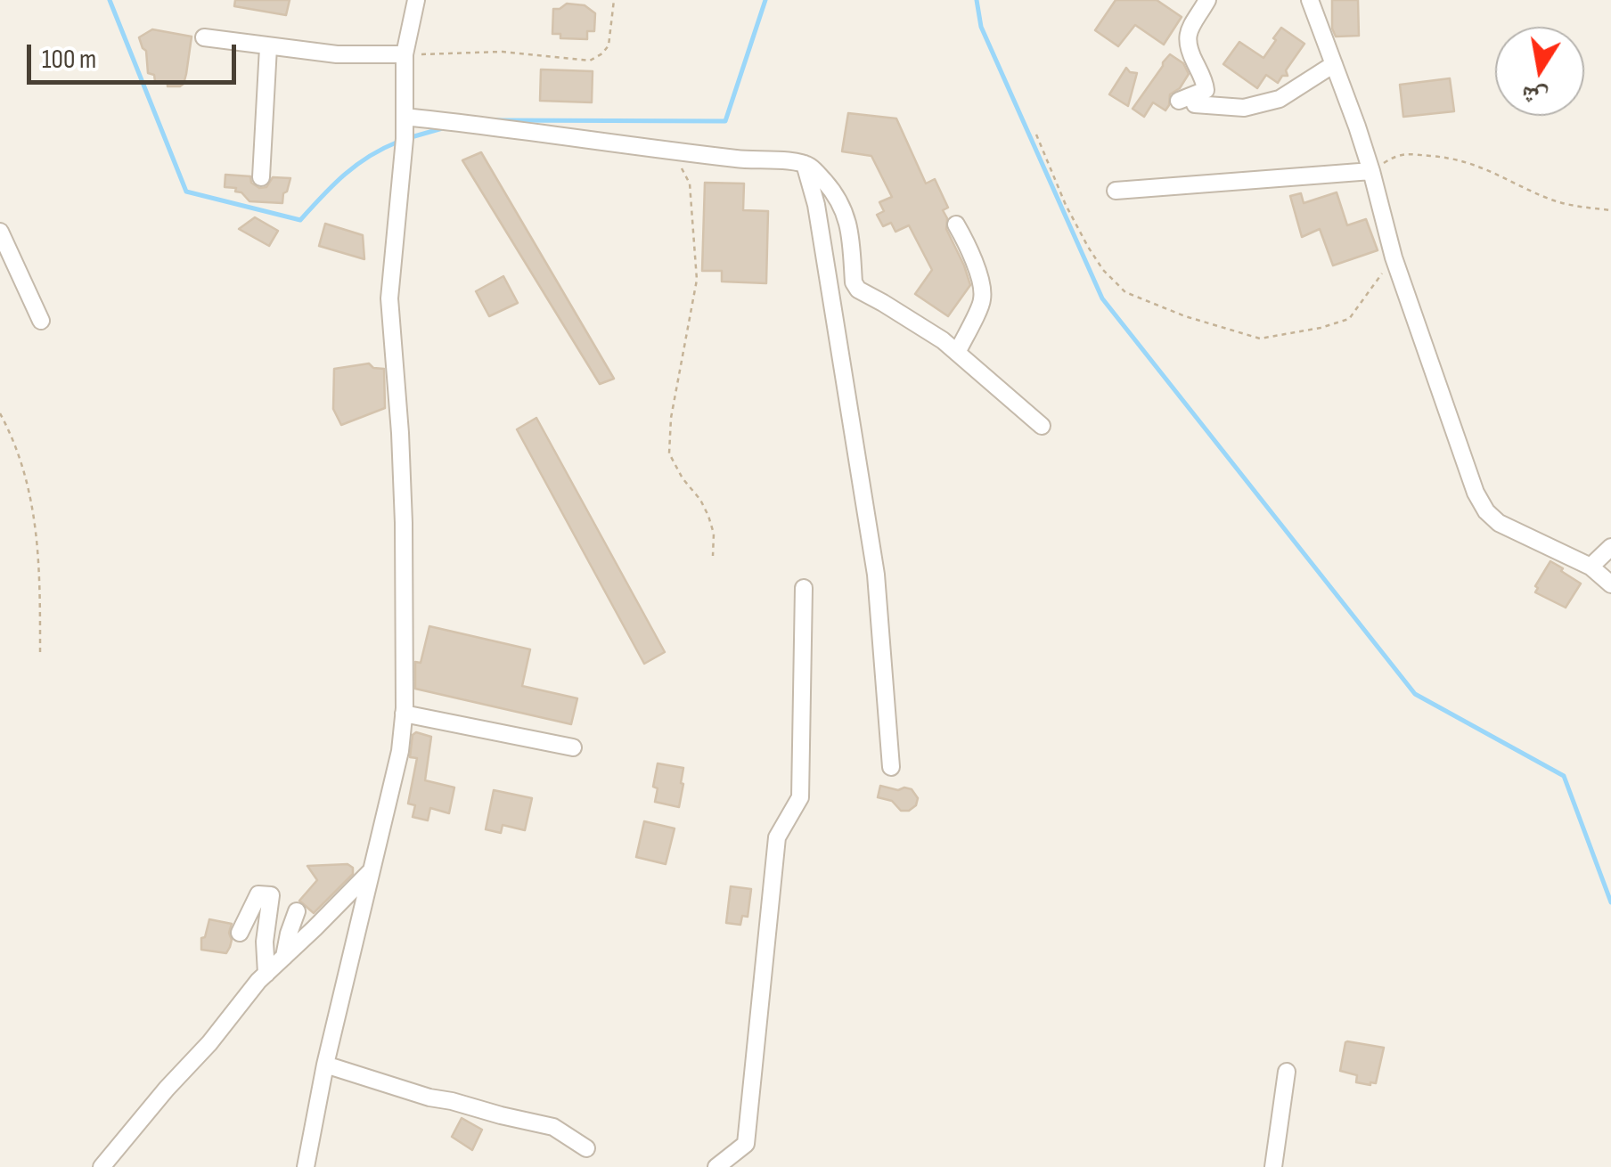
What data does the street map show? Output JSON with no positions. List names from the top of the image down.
{
  "scale_bar": "100 m",
  "north": "bottom"
}
